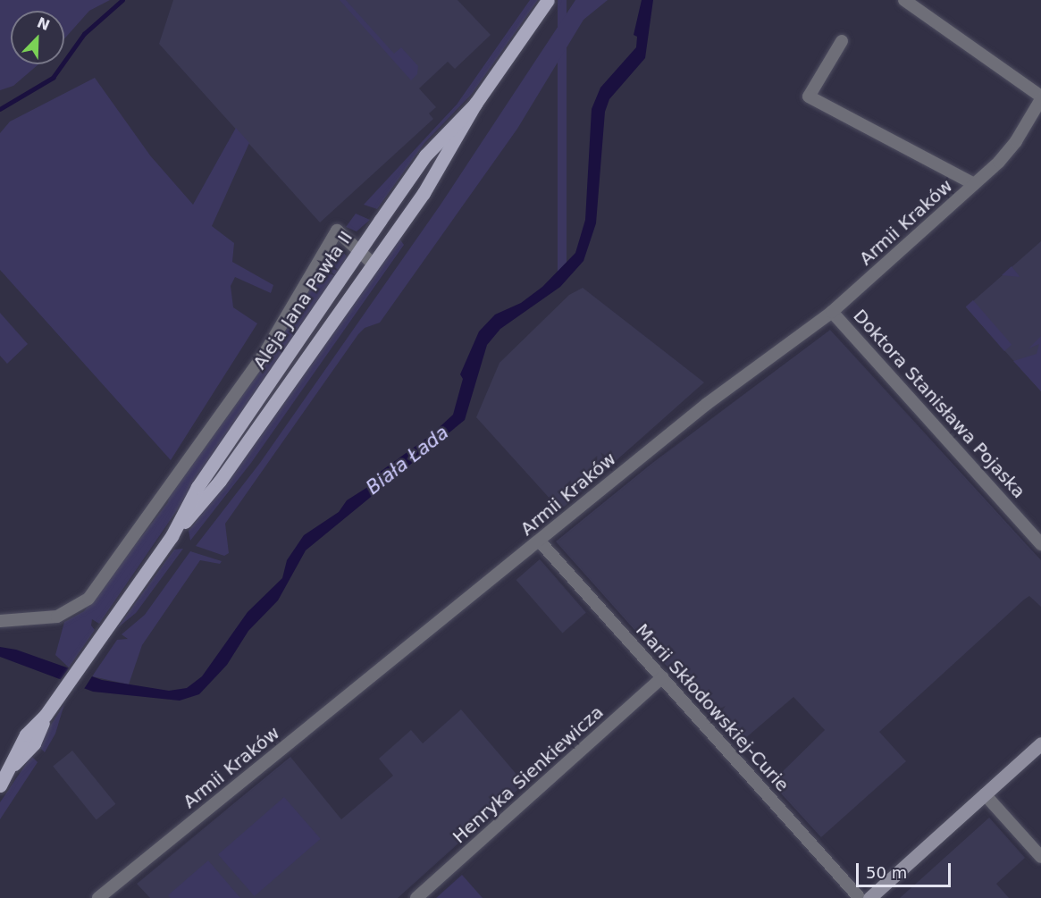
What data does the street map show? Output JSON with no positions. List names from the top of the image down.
{
  "streets": {
    "main road": ["Aleja Jana Pawła II"],
    "street": [
      "Armii Kraków",
      "Doktora Stanisława Pojaska",
      "Marii Skłodowskiej-Curie",
      "Henryka Sienkiewicza"
    ]
  },
  "crossings": [
    ["Armii Kraków", "Doktora Stanisława Pojaska"],
    ["Armii Kraków", "Marii Skłodowskiej-Curie"],
    ["Marii Skłodowskiej-Curie", "Henryka Sienkiewicza"]
  ],
  "water": ["Biała Łada"],
  "scale_bar": "50 m",
  "north": "top right"
}
